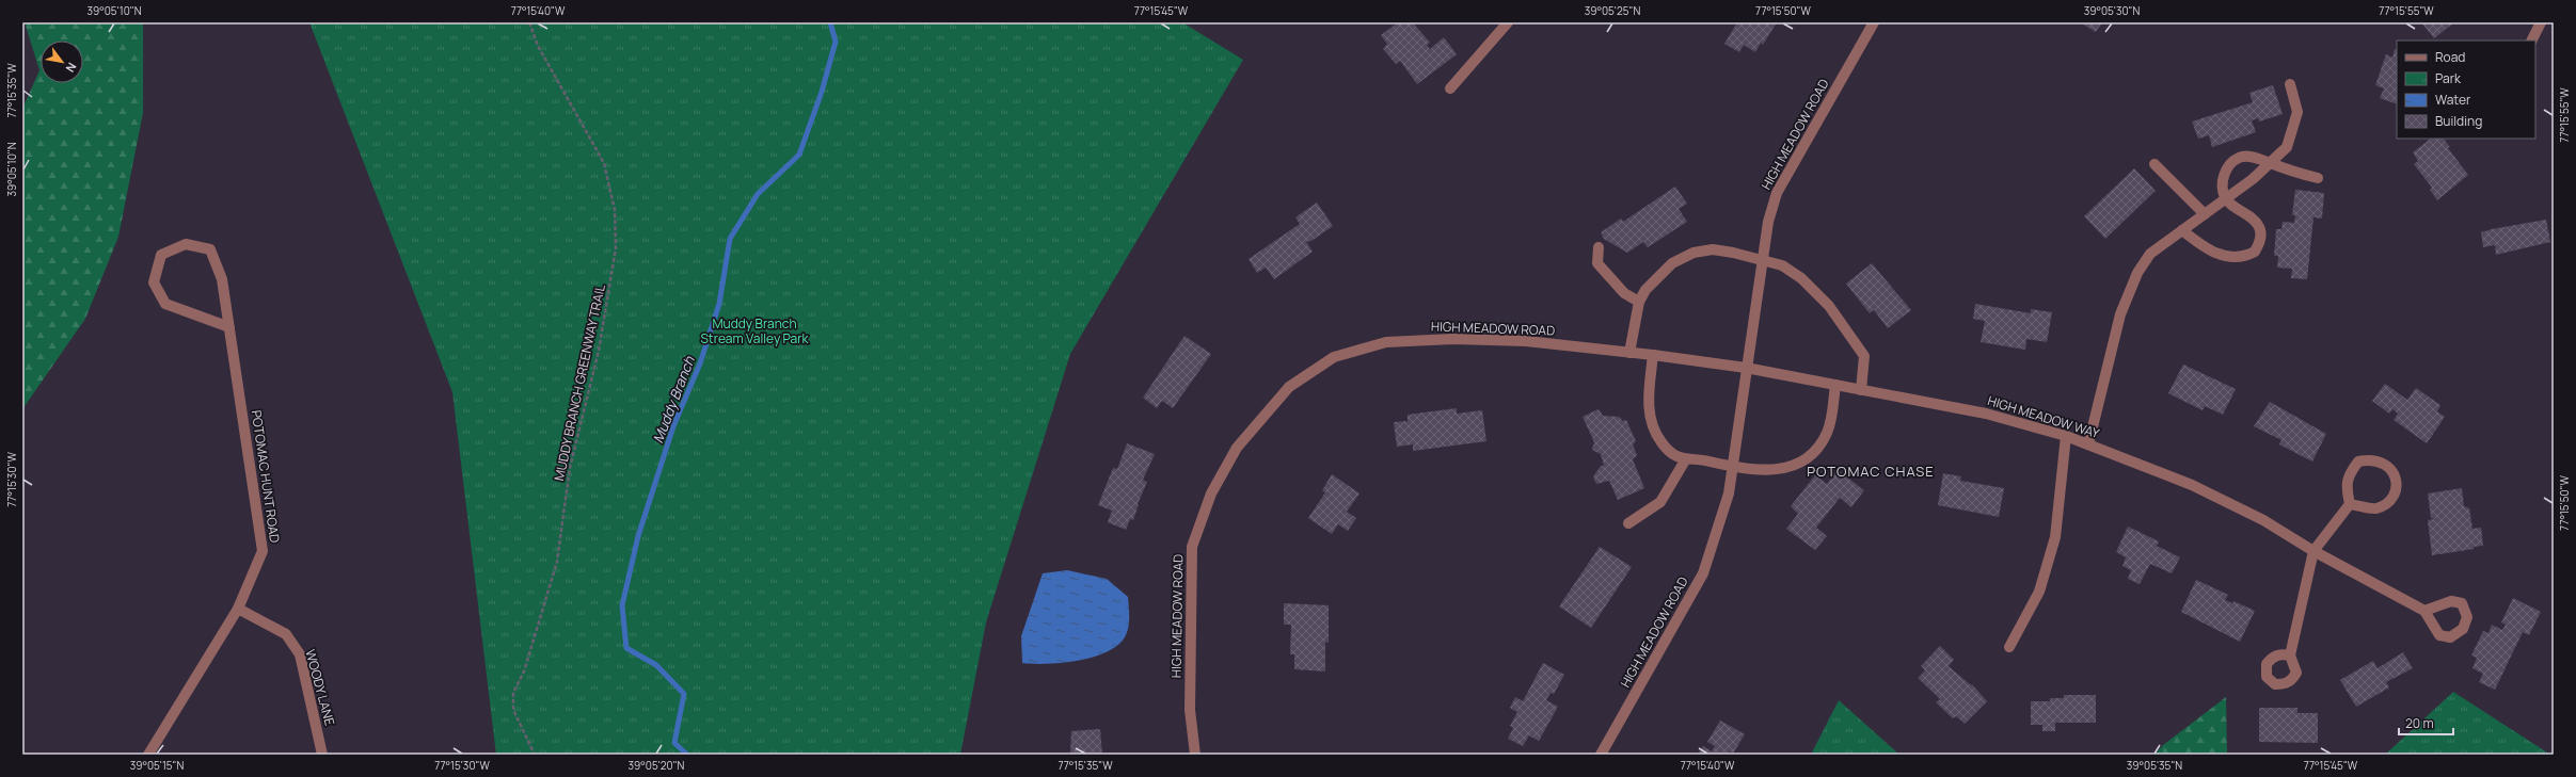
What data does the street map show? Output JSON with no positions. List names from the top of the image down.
{
  "streets": {
    "street": [
      "HIGH MEADOW ROAD",
      "HIGH MEADOW WAY",
      "POTOMAC HUNT ROAD",
      "WOODY LANE"
    ],
    "path": ["MUDDY BRANCH GREENWAY TRAIL"]
  },
  "crossings": [
    ["HIGH MEADOW ROAD", "HIGH MEADOW WAY"],
    ["POTOMAC HUNT ROAD", "WOODY LANE"]
  ],
  "districts": ["POTOMAC CHASE"],
  "water": ["Muddy Branch"],
  "parks": ["Muddy Branch Stream Valley Park"],
  "legend": [
    "Road",
    "Park",
    "Water",
    "Building"
  ],
  "scale_bar": "20 m",
  "north": "bottom right",
  "coordinates": [
    "39°05'10\"N",
    "77°15'40\"W",
    "77°15'45\"W",
    "39°05'25\"N",
    "77°15'50\"W",
    "39°05'30\"N",
    "77°15'55\"W",
    "77°15'35\"W",
    "77°15'30\"W",
    "39°05'15\"N",
    "39°05'20\"N",
    "39°05'35\"N"
  ]
}
